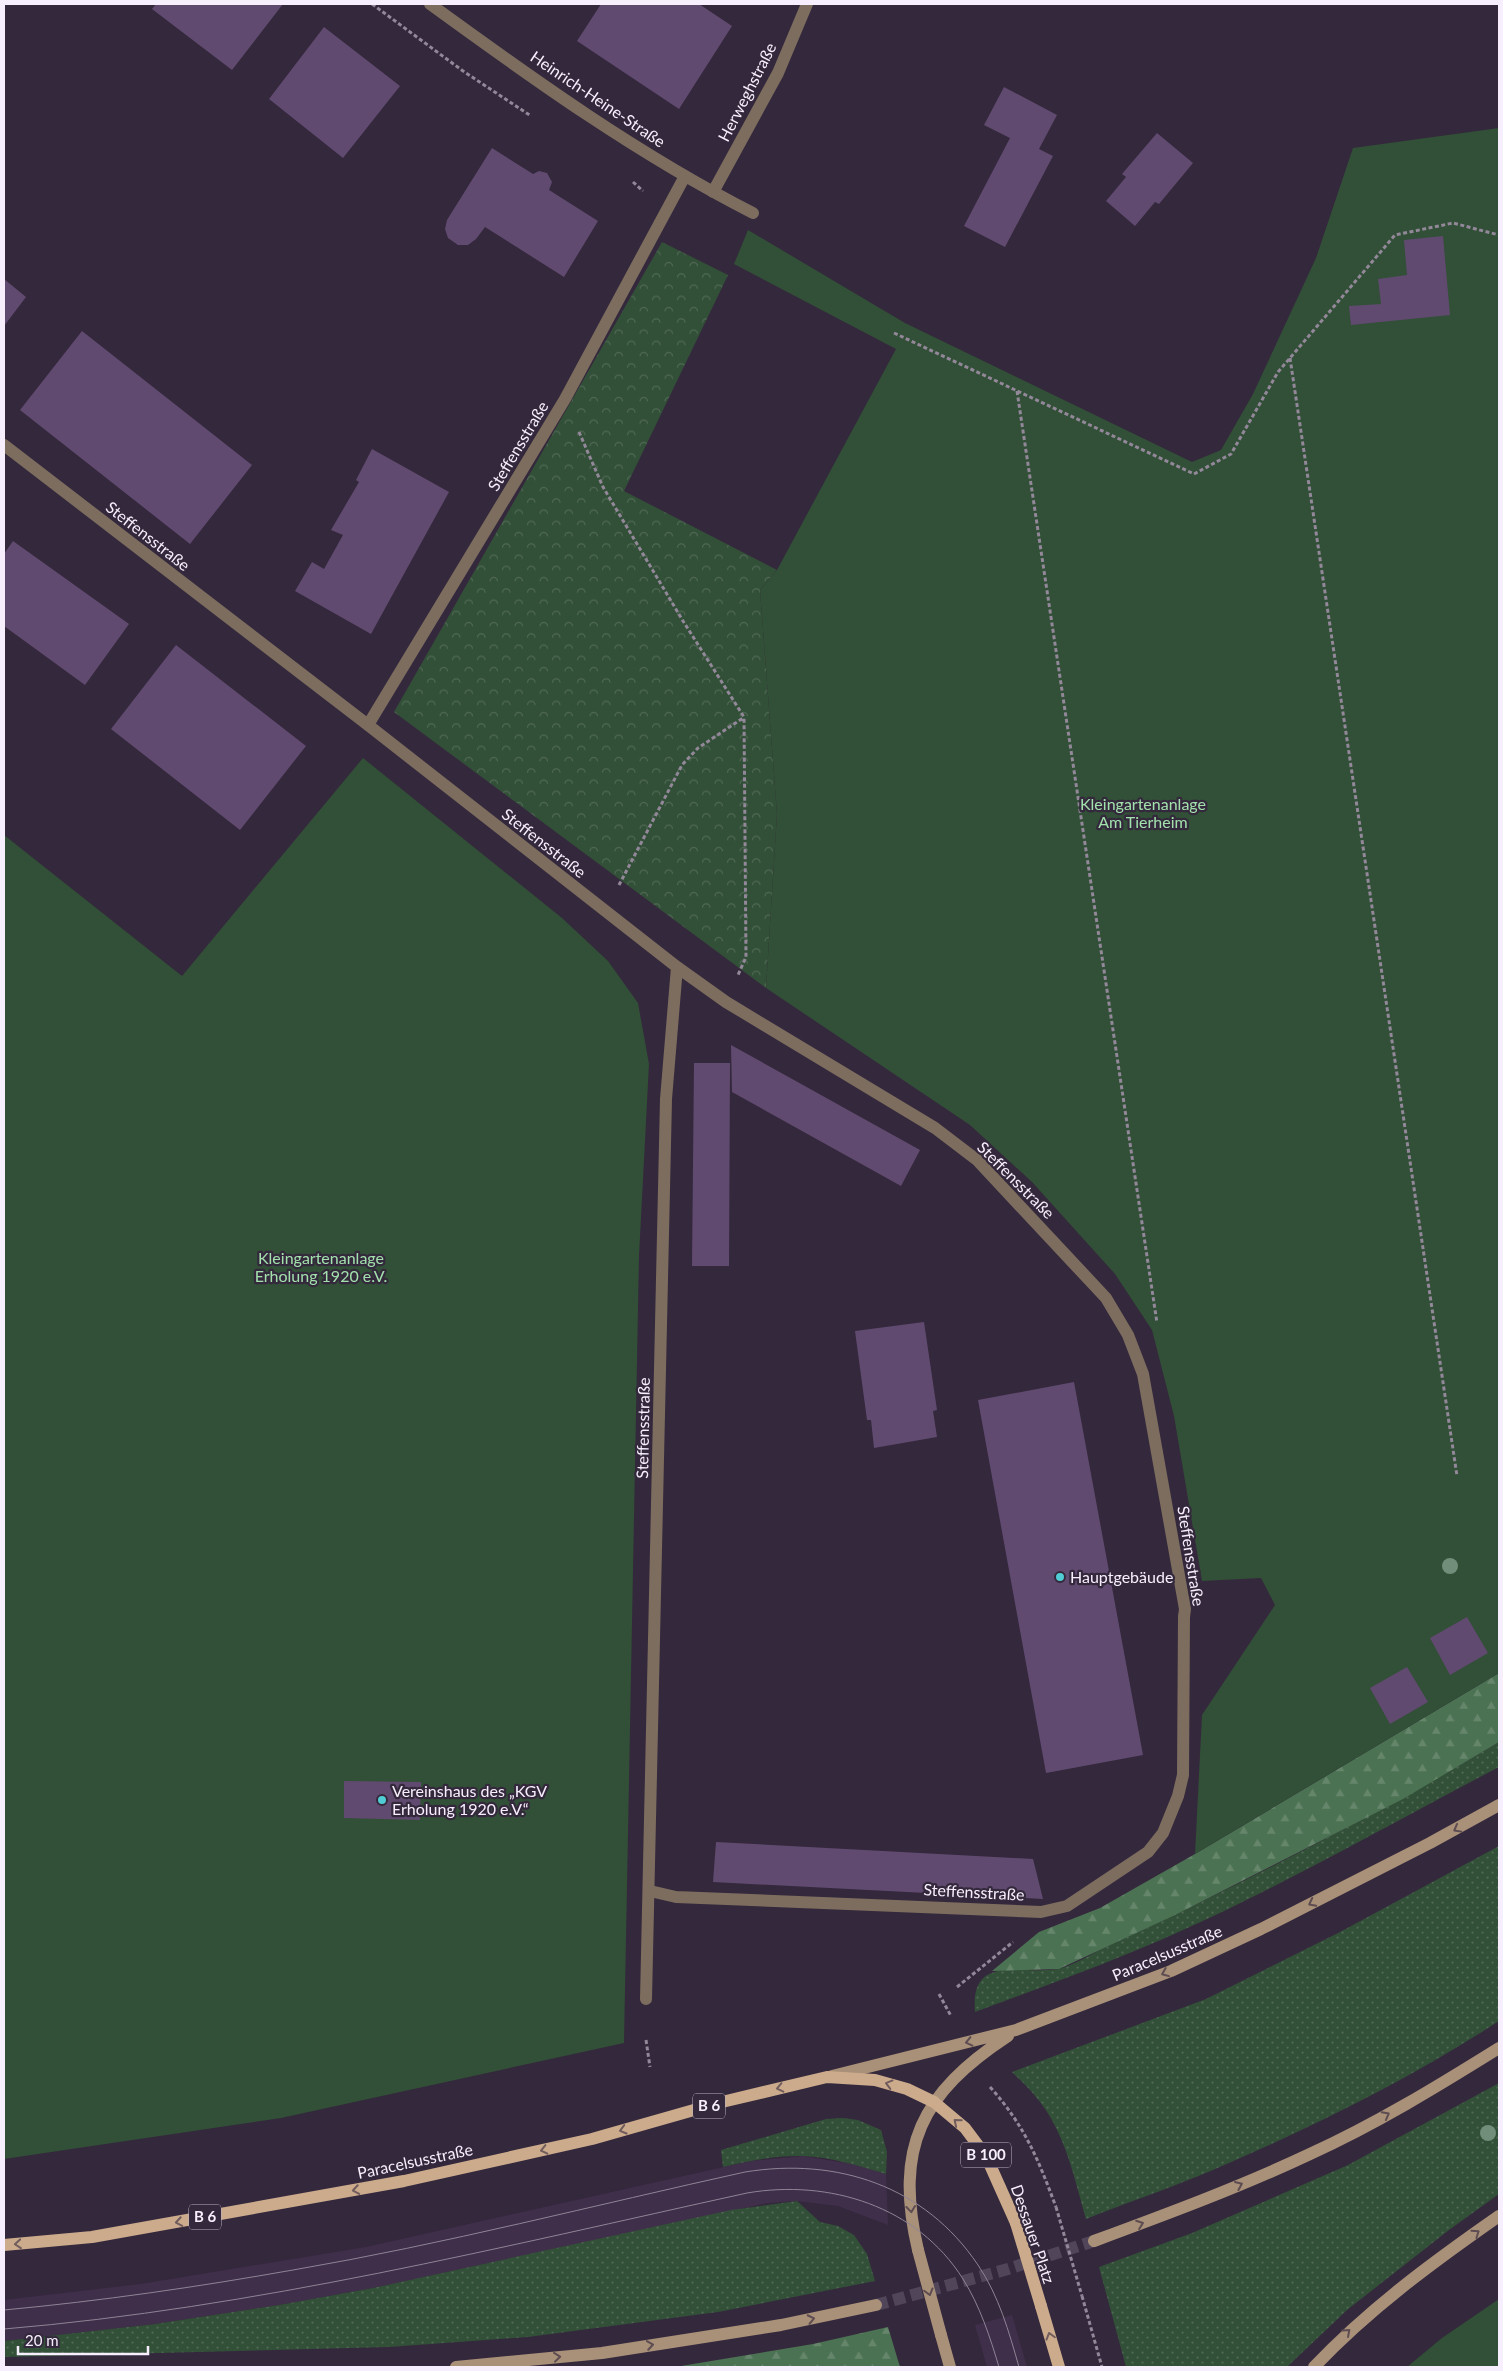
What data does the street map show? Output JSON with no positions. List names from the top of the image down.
{
  "streets": {
    "main road": [
      "Paracelsusstraße",
      "B 6",
      "B 100",
      "Dessauer Platz"
    ],
    "street": ["Herweghstraße", "Heinrich-Heine-Straße", "Steffensstraße"]
  },
  "crossings": [
    ["Herweghstraße", "Heinrich-Heine-Straße"],
    ["Heinrich-Heine-Straße", "Steffensstraße"],
    ["Paracelsusstraße", "Dessauer Platz"]
  ],
  "one_way": ["Paracelsusstraße", "Dessauer Platz"],
  "parks": ["Kleingartenanlage Am Tierheim", "Kleingartenanlage Erholung 1920 e.V."],
  "places": ["Hauptgebäude", "Vereinshaus des „KGV Erholung 1920 e.V.“"],
  "scale_bar": "20 m"
}
